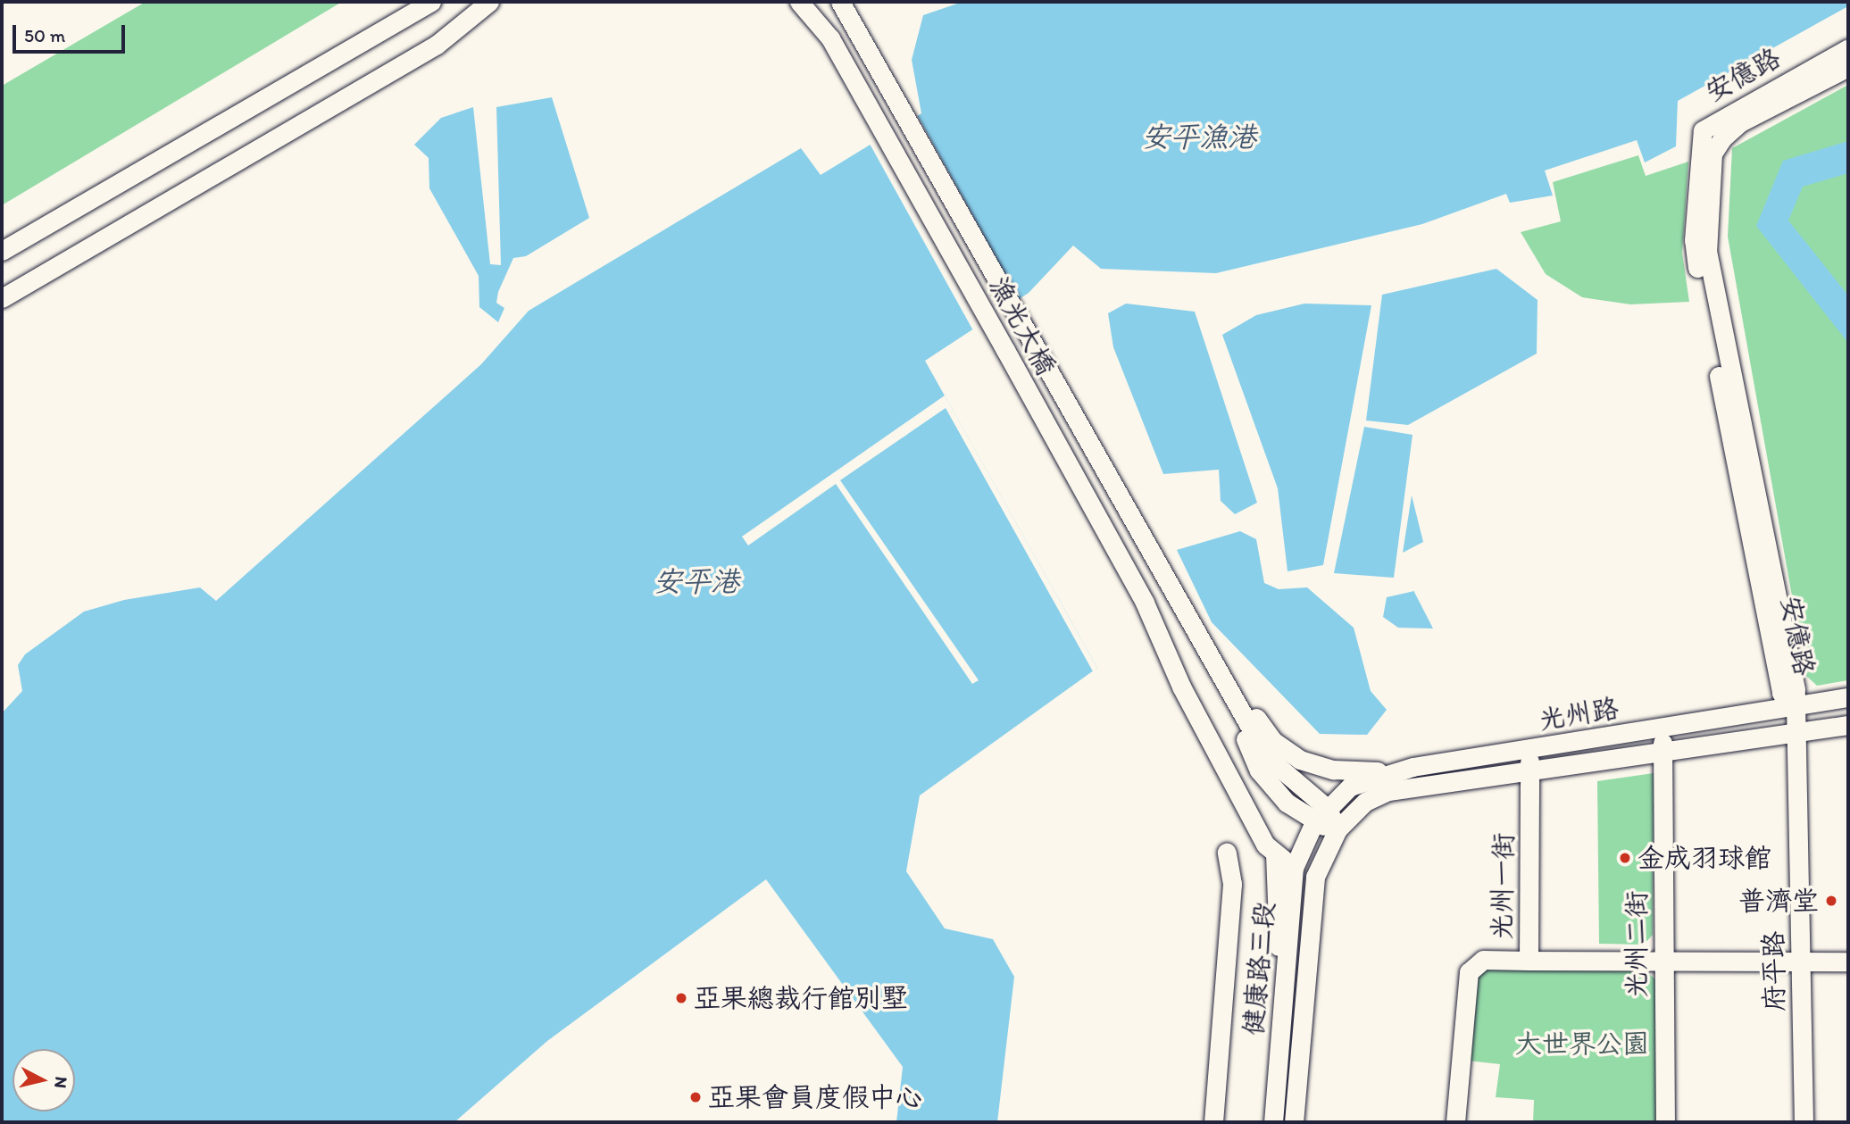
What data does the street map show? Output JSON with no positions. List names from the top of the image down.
{
  "streets": {
    "street": [
      "安億路",
      "漁光大橋",
      "光州路",
      "光州一街",
      "光州二街",
      "健康路三段",
      "府平路"
    ]
  },
  "crossings": [
    ["安億路", "光州路"],
    ["安億路", "府平路"],
    ["光州路", "光州一街"],
    ["光州路", "光州二街"],
    ["光州路", "健康路三段"],
    ["光州路", "府平路"]
  ],
  "water": ["安平漁港", "安平港"],
  "parks": ["大世界公園"],
  "places": [
    "金成羽球館",
    "普濟堂",
    "亞果總裁行館別墅",
    "亞果會員度假中心"
  ],
  "scale_bar": "50 m",
  "north": "right"
}
